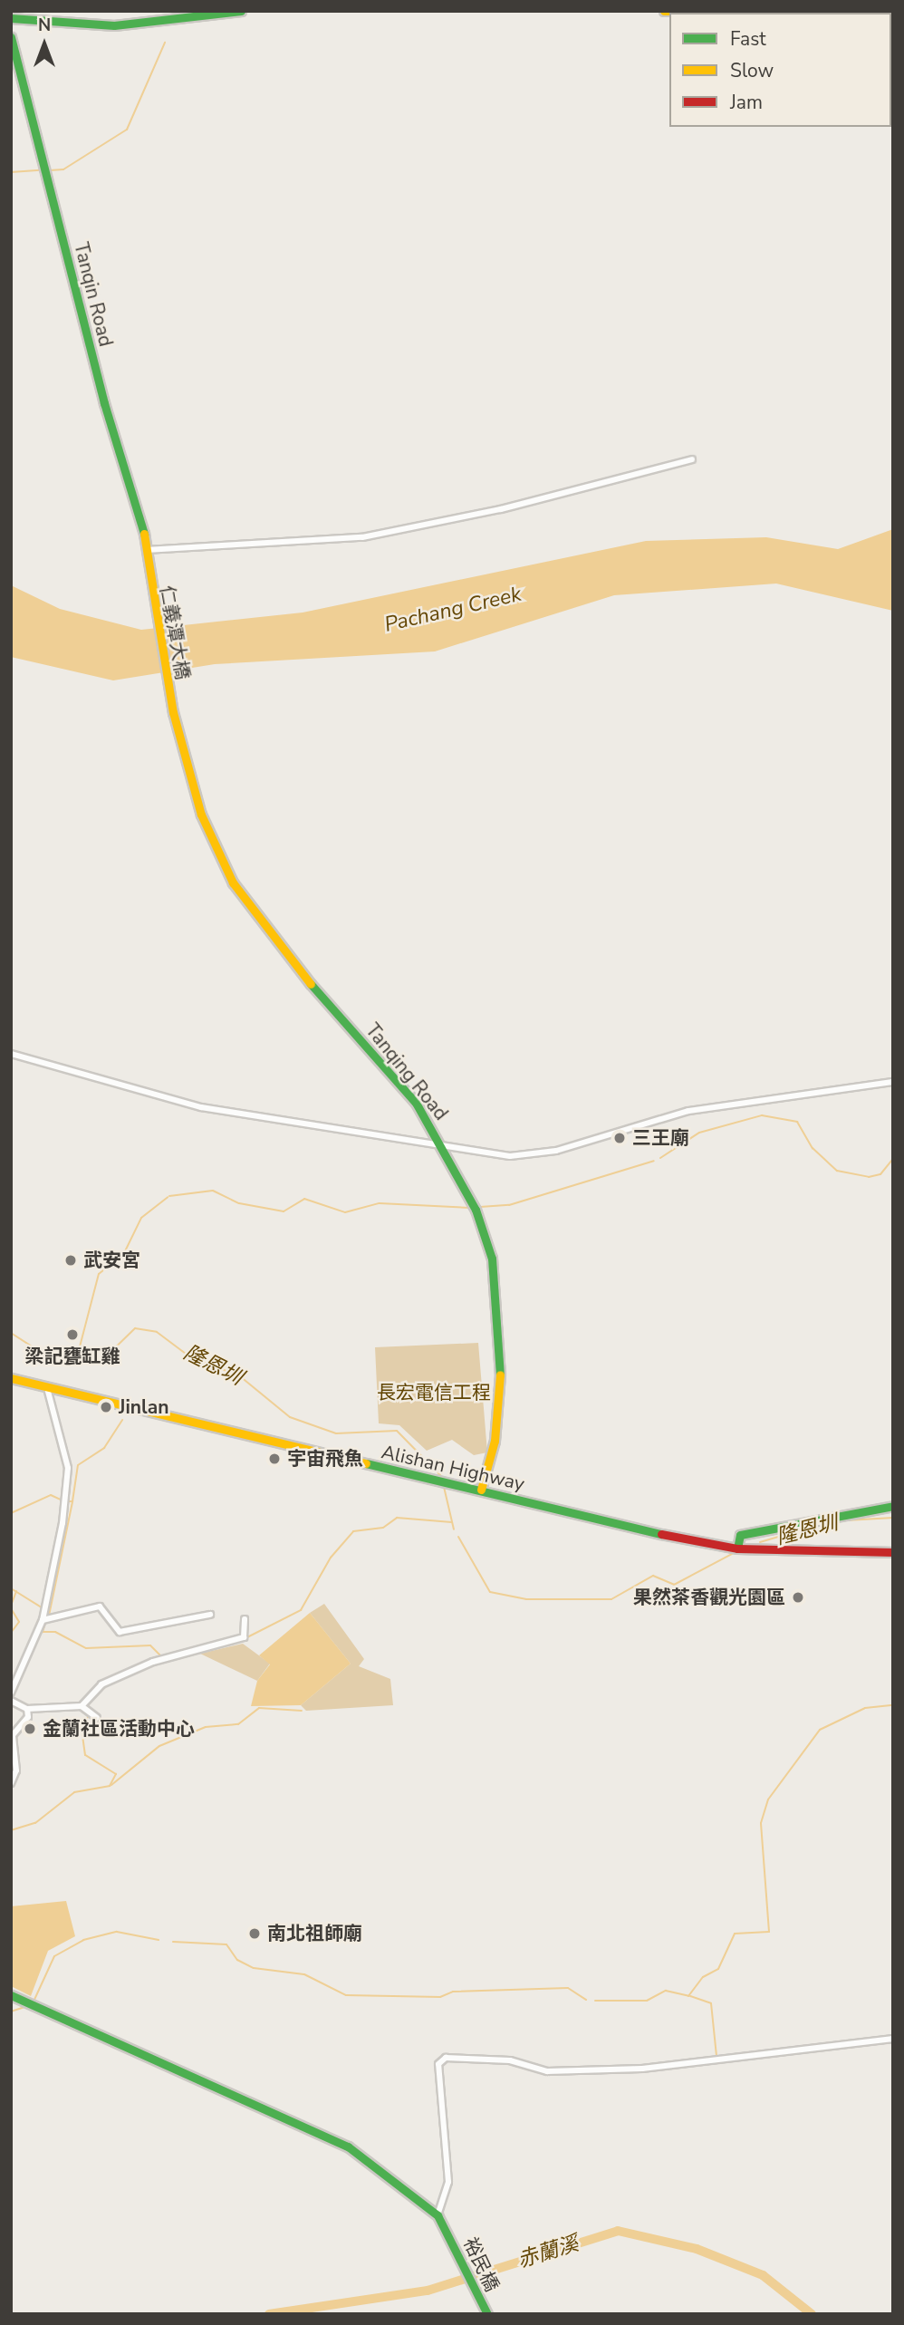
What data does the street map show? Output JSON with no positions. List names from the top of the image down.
{
  "streets": {
    "street": [
      "Tanqin Road",
      "仁義潭大橋",
      "Tanqing Road",
      "Alishan Highway",
      "裕民橋"
    ]
  },
  "crossings": [
    ["Tanqin Road", "仁義潭大橋"],
    ["仁義潭大橋", "Tanqing Road"],
    ["Tanqing Road", "Alishan Highway"]
  ],
  "water": ["Pachang Creek", "隆恩圳", "赤蘭溪"],
  "parks": ["長宏電信工程"],
  "places": [
    "三王廟",
    "武安宮",
    "梁記甕缸雞",
    "Jinlan",
    "宇宙飛魚",
    "果然茶香觀光園區",
    "金蘭社區活動中心",
    "南北祖師廟"
  ],
  "legend": ["Fast", "Slow", "Jam"],
  "north": "top"
}
